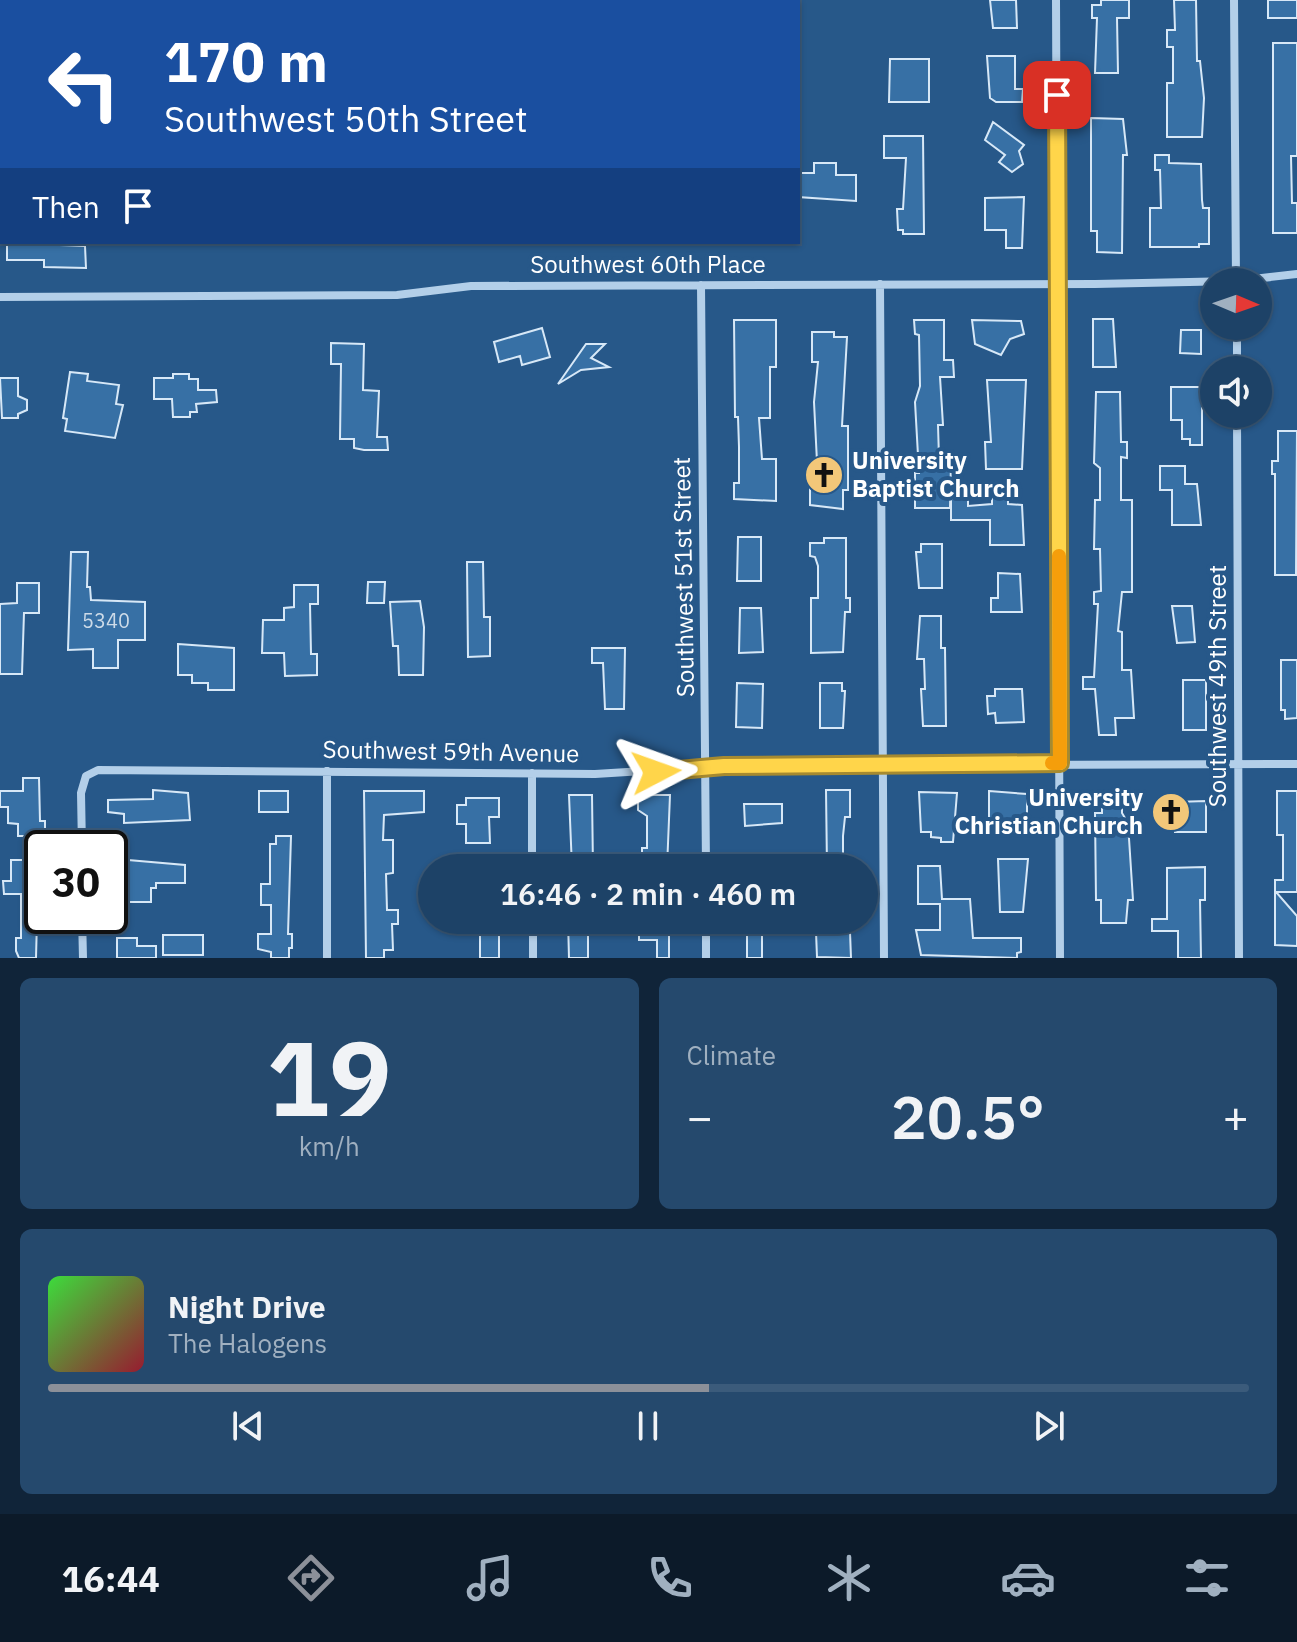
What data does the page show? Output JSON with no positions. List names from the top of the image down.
{
  "streets": {
    "street": [
      "Southwest 60th Place",
      "Southwest 51st Street",
      "Southwest 49th Street",
      "Southwest 59th Avenue"
    ]
  },
  "crossings": [
    ["Southwest 60th Place", "Southwest 51st Street"],
    ["Southwest 51st Street", "Southwest 59th Avenue"],
    ["Southwest 49th Street", "Southwest 59th Avenue"]
  ],
  "places": {
    "church": ["University Baptist Church", "University Christian Church"]
  },
  "house_numbers": ["5340"],
  "north": "right",
  "page": {
    "turn": ["170 m", "Southwest 50th Street"],
    "then": "Then",
    "limit": "30",
    "trip": "16:46 · 2 min · 460 m",
    "tile": [
      ["19", "km/h"],
      "Climate"
    ],
    "heat": ["−", "20.5°", "+"],
    "song": ["Night Drive", "The Halogens"],
    "tabs": "16:44"
  }
}
